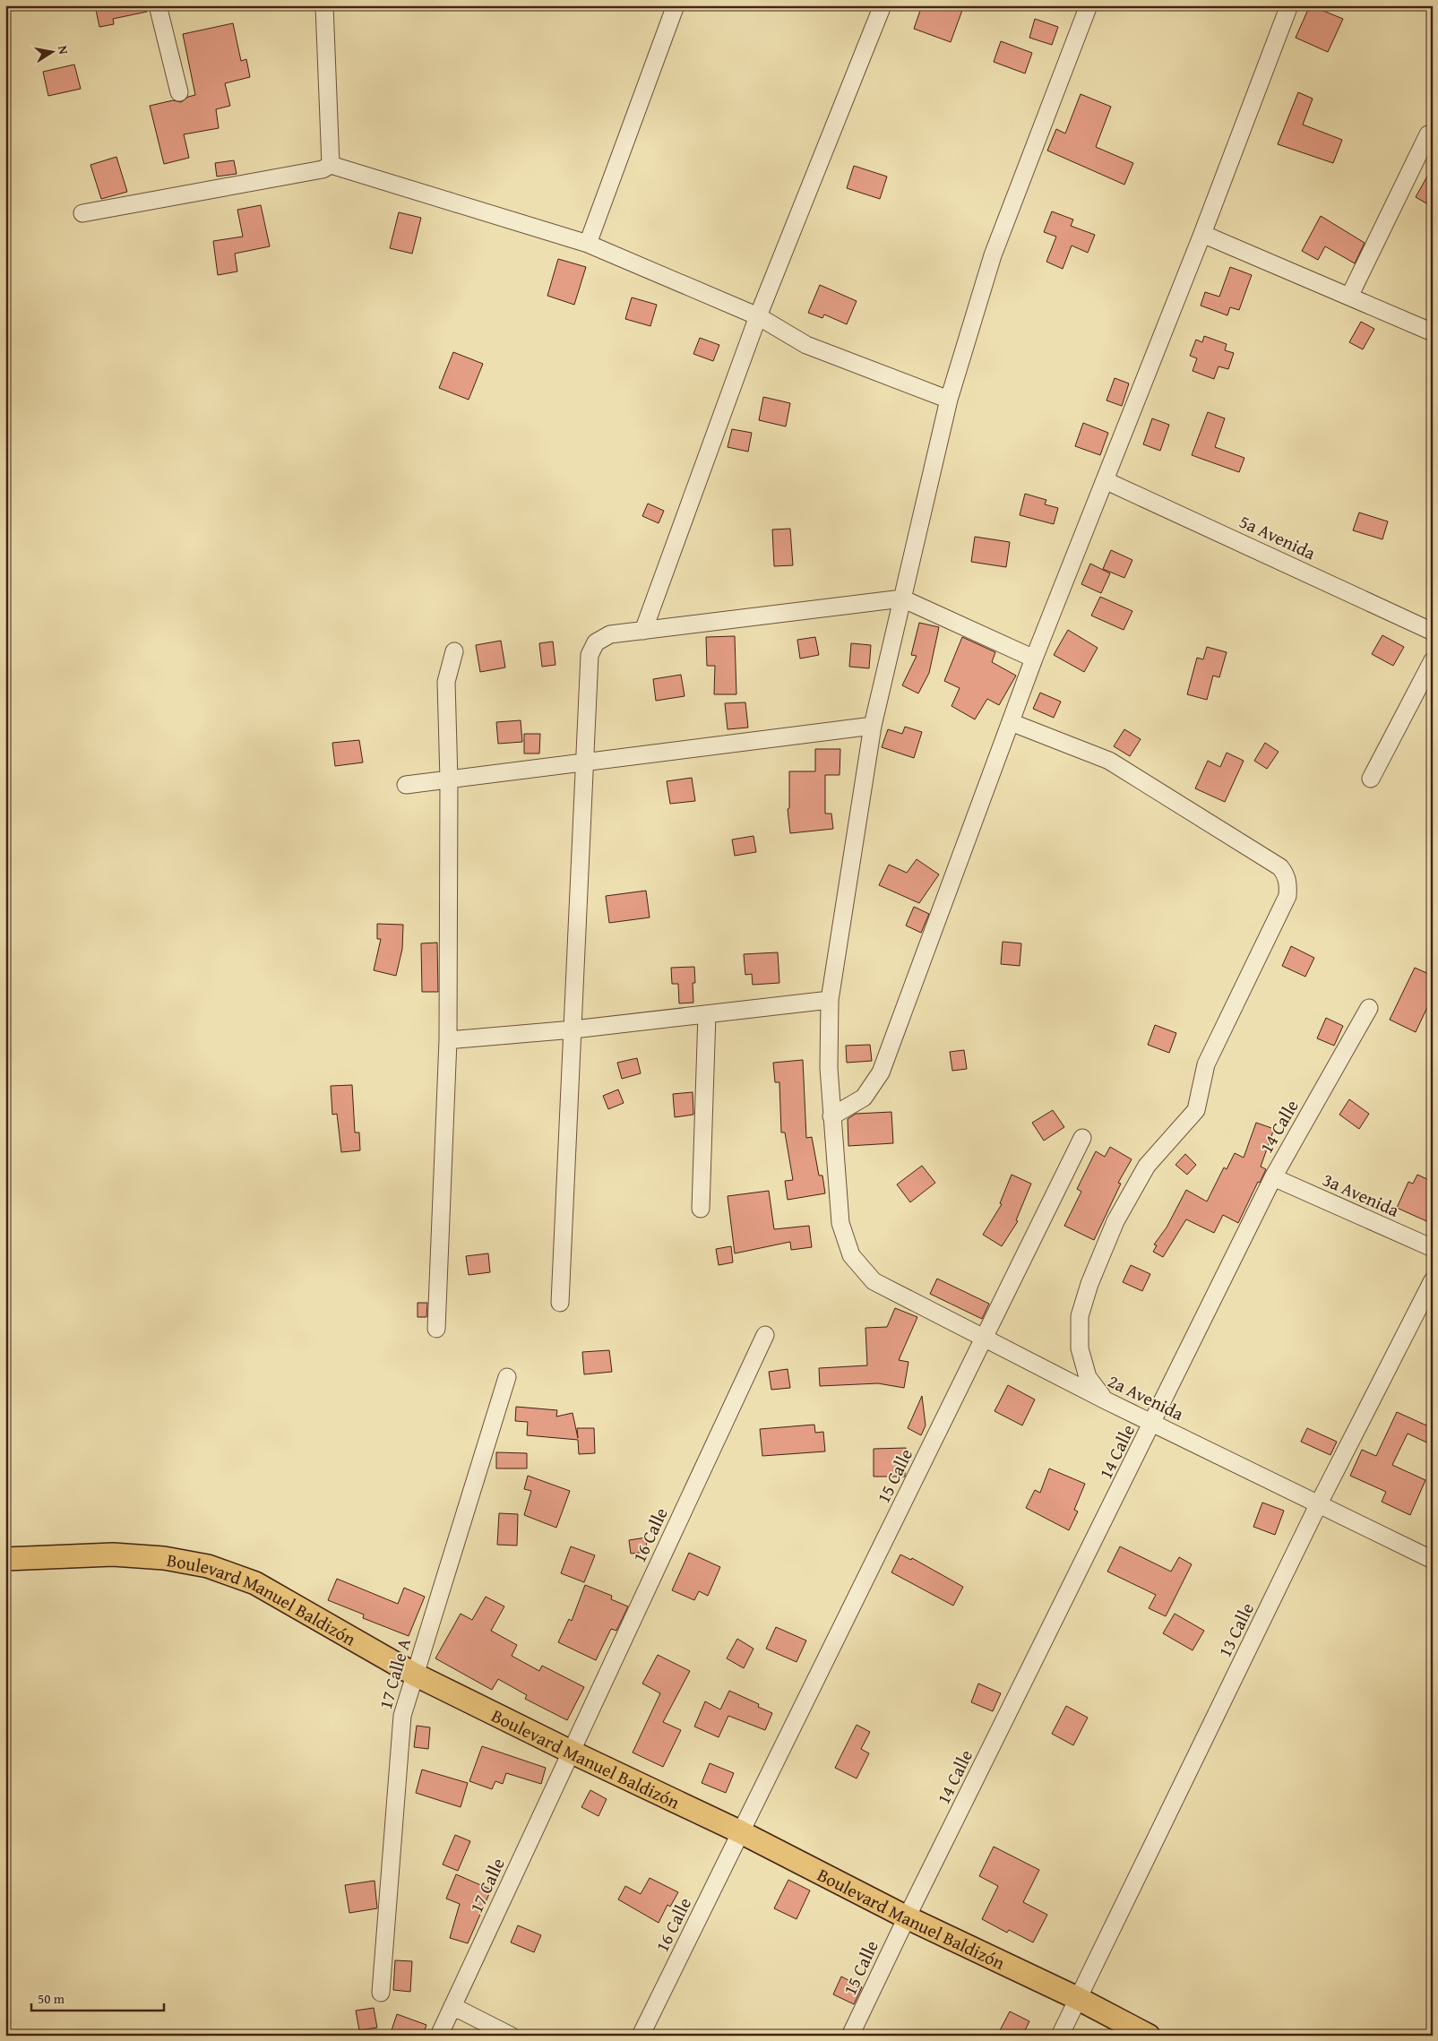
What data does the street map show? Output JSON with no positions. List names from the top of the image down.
{
  "streets": {
    "main road": ["Boulevard Manuel Baldizón"],
    "street": [
      "5a Avenida",
      "14 Calle",
      "3a Avenida",
      "2a Avenida",
      "15 Calle",
      "16 Calle",
      "13 Calle",
      "17 Calle A",
      "17 Calle"
    ]
  },
  "crossings": [
    ["14 Calle", "3a Avenida"],
    ["14 Calle", "2a Avenida"],
    ["14 Calle", "15 Calle"],
    ["14 Calle", "Boulevard Manuel Baldizón"],
    ["2a Avenida", "15 Calle"],
    ["2a Avenida", "13 Calle"],
    ["15 Calle", "16 Calle"],
    ["15 Calle", "Boulevard Manuel Baldizón"],
    ["16 Calle", "Boulevard Manuel Baldizón"],
    ["16 Calle", "17 Calle"],
    ["Boulevard Manuel Baldizón", "13 Calle"],
    ["Boulevard Manuel Baldizón", "17 Calle A"],
    ["Boulevard Manuel Baldizón", "17 Calle"]
  ],
  "scale_bar": "50 m",
  "north": "right"
}
